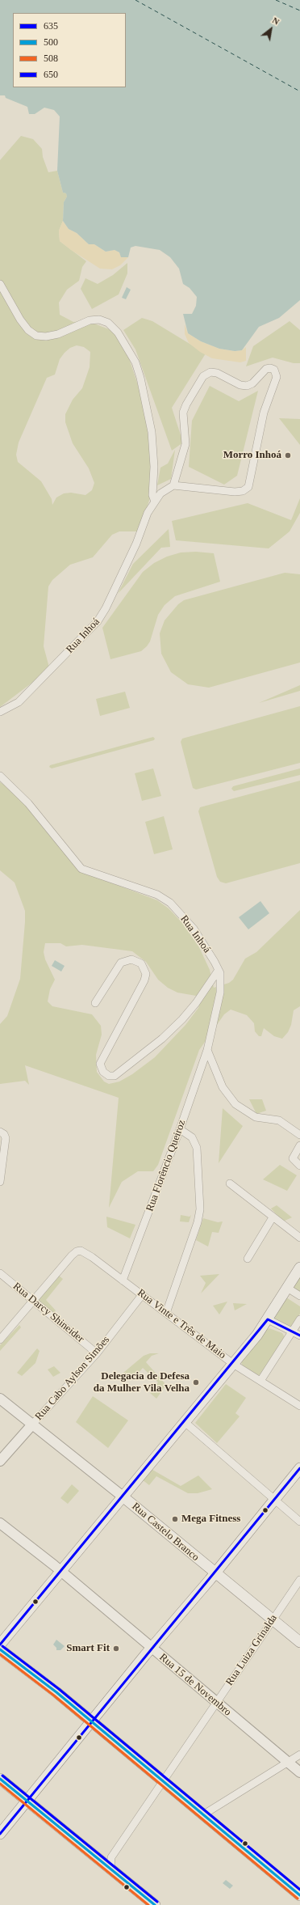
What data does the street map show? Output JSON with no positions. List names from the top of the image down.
{
  "streets": {
    "main road": ["Rua Castelo Branco"],
    "street": [
      "Rua Inhoá",
      "Rua Florêncio Queiroz",
      "Rua Darcy Shineider",
      "Rua Vinte e Três de Maio",
      "Rua Cabo Aylson Simões",
      "Rua Luiza Grinalda",
      "Rua 15 de Novembro"
    ]
  },
  "crossings": [
    ["Rua Inhoá", "Rua Florêncio Queiroz"],
    ["Rua Florêncio Queiroz", "Rua Vinte e Três de Maio"],
    ["Rua Darcy Shineider", "Rua Vinte e Três de Maio"],
    ["Rua Darcy Shineider", "Rua Cabo Aylson Simões"],
    ["Rua Vinte e Três de Maio", "Rua Cabo Aylson Simões"],
    ["Rua Cabo Aylson Simões", "Rua Castelo Branco"],
    ["Rua Castelo Branco", "Rua Luiza Grinalda"],
    ["Rua Luiza Grinalda", "Rua 15 de Novembro"]
  ],
  "places": [
    "Morro Inhoá",
    "Delegacia de Defesa da Mulher Vila Velha",
    "Mega Fitness",
    "Smart Fit"
  ],
  "lines": [
    "transit line 635",
    "transit line 650",
    "transit line 500",
    "transit line 508"
  ],
  "legend": [
    "635",
    "500",
    "508",
    "650"
  ],
  "north": "top right"
}
